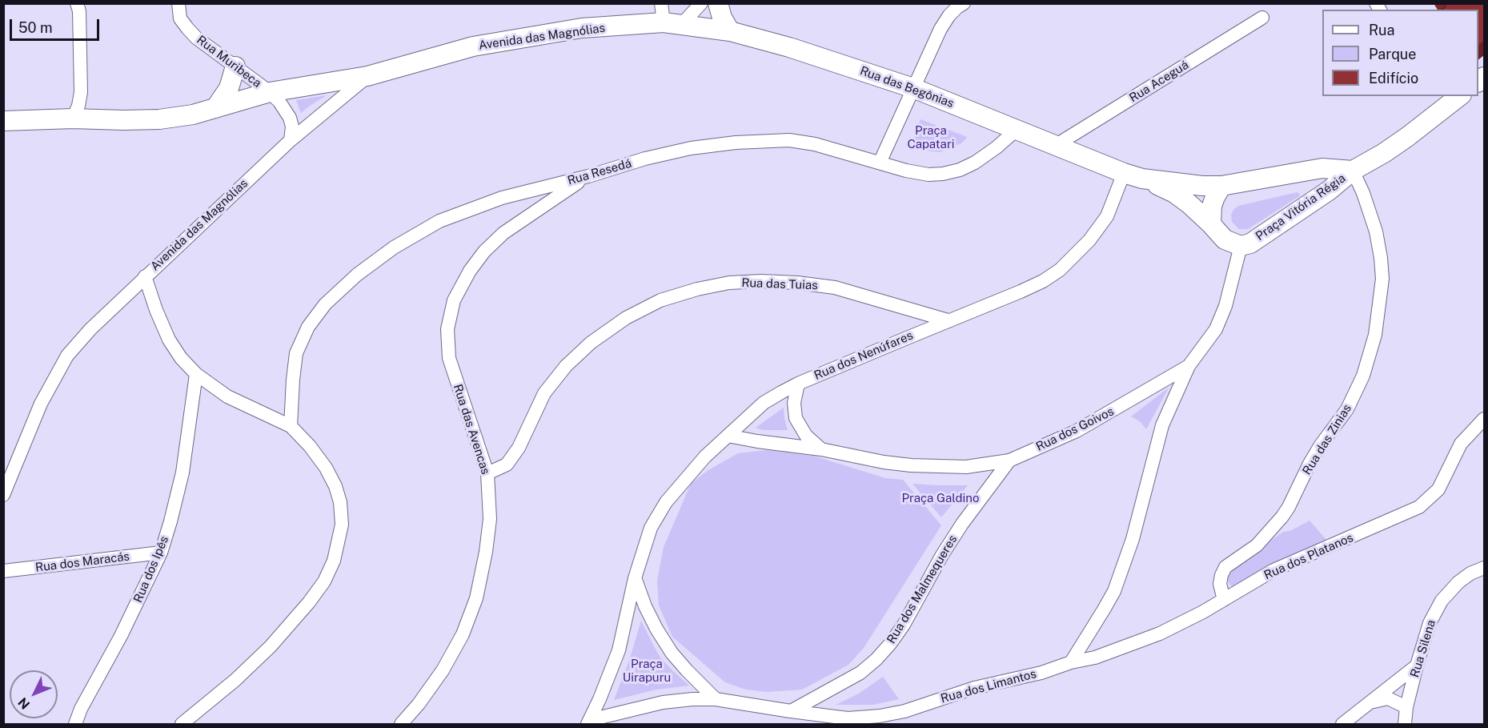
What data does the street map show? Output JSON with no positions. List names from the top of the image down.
{
  "streets": {
    "main road": ["Avenida das Magnólias", "Rua das Begônias", "Praça Vitória Régia"],
    "street": [
      "Rua Muribeca",
      "Rua Aceguá",
      "Rua Resedá",
      "Rua das Tuias",
      "Rua dos Nenúfares",
      "Rua das Avencas",
      "Rua dos Goivos",
      "Rua das Zinias",
      "Rua dos Platanos",
      "Rua dos Maracás",
      "Rua dos Ipês",
      "Rua dos Malmequeres",
      "Rua Silena",
      "Rua dos Limantos"
    ]
  },
  "crossings": [
    ["Avenida das Magnólias", "Rua Muribeca"],
    ["Avenida das Magnólias", "Rua das Begônias"],
    ["Avenida das Magnólias", "Rua Resedá"],
    ["Avenida das Magnólias", "Rua dos Ipês"],
    ["Rua Aceguá", "Rua das Begônias"],
    ["Rua das Begônias", "Rua Resedá"],
    ["Rua das Begônias", "Praça Vitória Régia"],
    ["Rua das Begônias", "Rua dos Nenúfares"],
    ["Rua Resedá", "Rua das Avencas"],
    ["Praça Vitória Régia", "Rua dos Goivos"],
    ["Praça Vitória Régia", "Rua das Zinias"],
    ["Rua das Tuias", "Rua dos Nenúfares"],
    ["Rua das Tuias", "Rua das Avencas"],
    ["Rua dos Nenúfares", "Rua dos Goivos"],
    ["Rua dos Goivos", "Rua dos Malmequeres"],
    ["Rua das Zinias", "Rua dos Platanos"],
    ["Rua dos Platanos", "Rua dos Limantos"],
    ["Rua dos Maracás", "Rua dos Ipês"],
    ["Rua dos Malmequeres", "Rua dos Limantos"]
  ],
  "parks": ["Praça Capatari", "Praça Galdino", "Praça Uirapuru"],
  "legend": ["Rua", "Parque", "Edifício"],
  "scale_bar": "50 m",
  "north": "bottom left"
}
